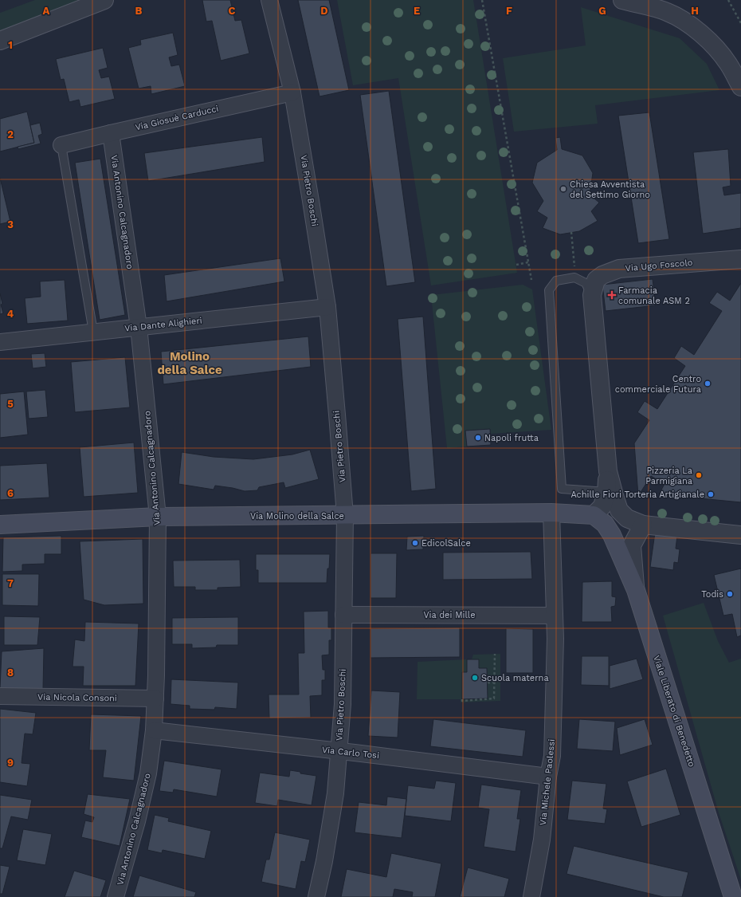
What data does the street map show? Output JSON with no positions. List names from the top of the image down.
{
  "streets": {
    "main road": ["Via Molino della Salce", "Viale Liberato di Benedetto"],
    "street": [
      "Via Giosuè Carducci",
      "Via Pietro Boschi",
      "Via Antonino Calcagnadoro",
      "Via Ugo Foscolo",
      "Via Dante Alighieri",
      "Via dei Mille",
      "Via Nicola Consoni",
      "Via Carlo Tosi",
      "Via Michele Paolessi"
    ]
  },
  "crossings": [
    ["Via Giosuè Carducci", "Via Pietro Boschi"],
    ["Via Giosuè Carducci", "Via Antonino Calcagnadoro"],
    ["Via Pietro Boschi", "Via Dante Alighieri"],
    ["Via Pietro Boschi", "Via Molino della Salce"],
    ["Via Pietro Boschi", "Via dei Mille"],
    ["Via Pietro Boschi", "Via Carlo Tosi"],
    ["Via Antonino Calcagnadoro", "Via Dante Alighieri"],
    ["Via Antonino Calcagnadoro", "Via Molino della Salce"],
    ["Via Antonino Calcagnadoro", "Via Nicola Consoni"],
    ["Via Antonino Calcagnadoro", "Via Carlo Tosi"],
    ["Via Molino della Salce", "Via Michele Paolessi"],
    ["Via dei Mille", "Via Michele Paolessi"],
    ["Via Carlo Tosi", "Via Michele Paolessi"]
  ],
  "districts": ["Molino della Salce"],
  "places": {
    "other": [
      "Chiesa Avventista del Settimo Giorno",
      "Centro commerciale Futura",
      "Napoli frutta",
      "Pizzeria La Parmigiana",
      "Achille Fiori Torteria Artigianale",
      "EdicolSalce",
      "Todis",
      "Scuola materna"
    ],
    "health": ["Farmacia comunale ASM 2"]
  },
  "grid": {
    "columns": [
      "A",
      "B",
      "C",
      "D",
      "E",
      "F",
      "G",
      "H"
    ],
    "rows": [
      "1",
      "2",
      "3",
      "4",
      "5",
      "6",
      "7",
      "8",
      "9"
    ]
  }
}
